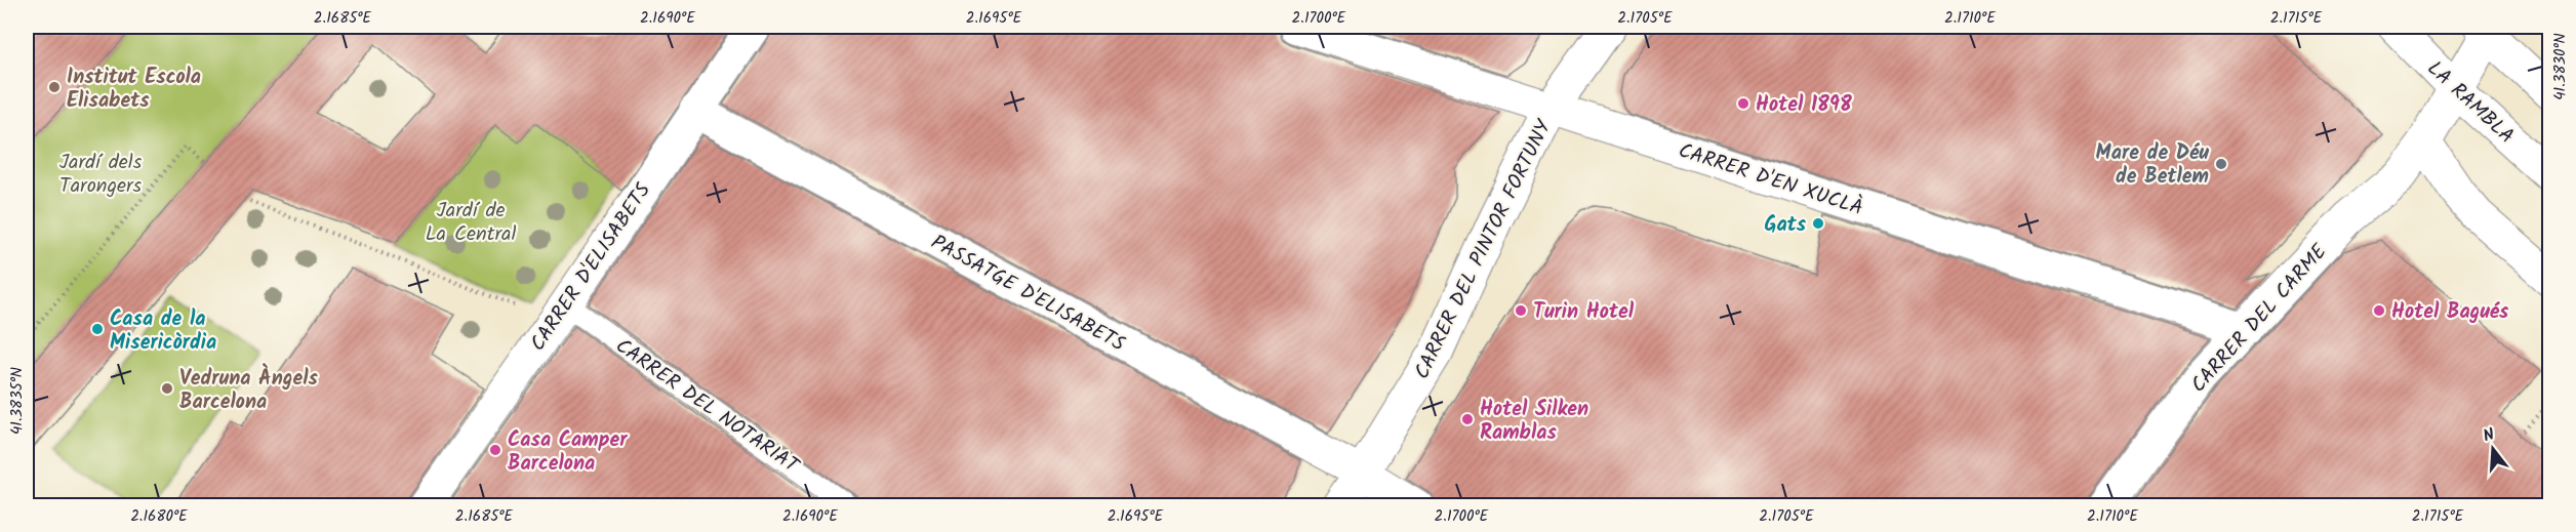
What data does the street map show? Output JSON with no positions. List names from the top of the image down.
{
  "streets": {
    "street": [
      "LA RAMBLA",
      "CARRER D'EN XUCLÀ",
      "CARRER DEL PINTOR FORTUNY",
      "CARRER D'ELISABETS",
      "PASSATGE D'ELISABETS",
      "CARRER DEL CARME"
    ],
    "lane": ["CARRER DEL NOTARIAT"]
  },
  "crossings": [
    ["LA RAMBLA", "CARRER DEL CARME"],
    ["CARRER D'EN XUCLÀ", "CARRER DEL PINTOR FORTUNY"],
    ["CARRER D'EN XUCLÀ", "CARRER DEL CARME"],
    ["CARRER DEL PINTOR FORTUNY", "PASSATGE D'ELISABETS"],
    ["CARRER D'ELISABETS", "PASSATGE D'ELISABETS"],
    ["CARRER D'ELISABETS", "CARRER DEL NOTARIAT"]
  ],
  "parks": ["Jardí dels Tarongers", "Jardí de La Central"],
  "places": [
    "Institut Escola Elisabets",
    "Hotel 1898",
    "Mare de Déu de Betlem",
    "Gats",
    "Turin Hotel",
    "Hotel Bagués",
    "Casa de la Misericòrdia",
    "Vedruna Àngels Barcelona",
    "Hotel Silken Ramblas",
    "Casa Camper Barcelona"
  ],
  "north": "top",
  "coordinates": [
    "2.1685°E",
    "2.1690°E",
    "2.1695°E",
    "2.1700°E",
    "2.1705°E",
    "2.1710°E",
    "2.1715°E",
    "41.3830°N",
    "41.3835°N",
    "2.1680°E"
  ]
}
